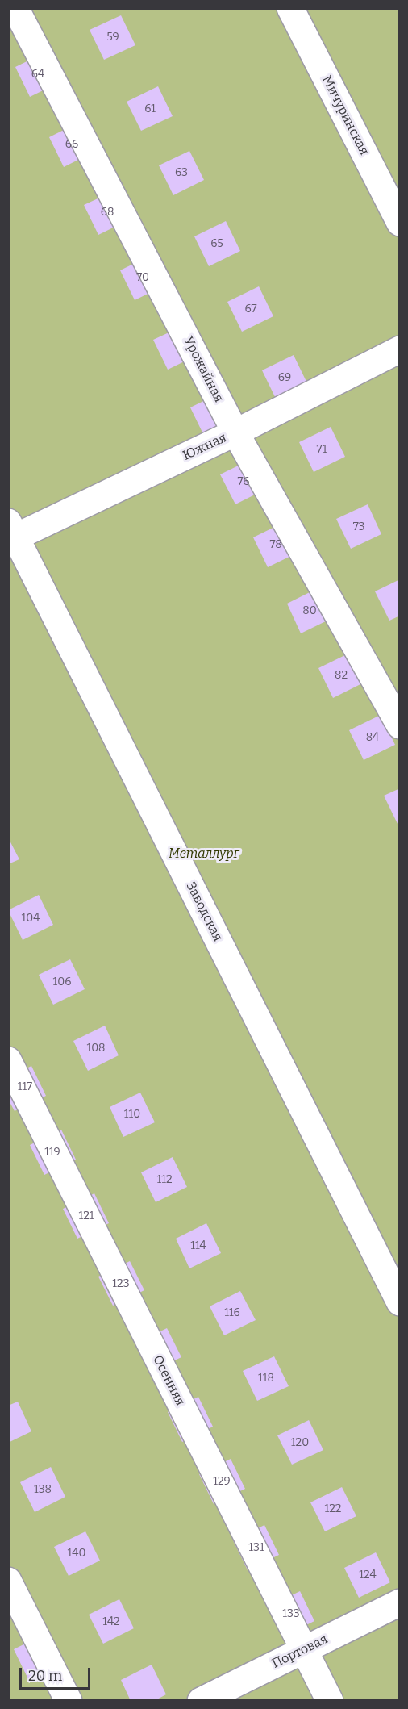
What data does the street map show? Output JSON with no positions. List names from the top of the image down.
{
  "streets": {
    "street": [
      "Мичуринская",
      "Урожайная",
      "Южная",
      "Заводская",
      "Осенняя",
      "Портовая"
    ]
  },
  "crossings": [
    ["Урожайная", "Южная"],
    ["Южная", "Заводская"],
    ["Осенняя", "Портовая"]
  ],
  "parks": ["Металлург"],
  "house_numbers": [
    "59",
    "64",
    "61",
    "66",
    "63",
    "68",
    "65",
    "70",
    "67",
    "69",
    "71",
    "76",
    "73",
    "78",
    "80",
    "82",
    "84",
    "104",
    "106",
    "108",
    "117",
    "110",
    "119",
    "112",
    "121",
    "114",
    "123",
    "116",
    "118",
    "120",
    "129",
    "138",
    "122",
    "131",
    "140",
    "124",
    "133",
    "142"
  ],
  "scale_bar": "20 m"
}
